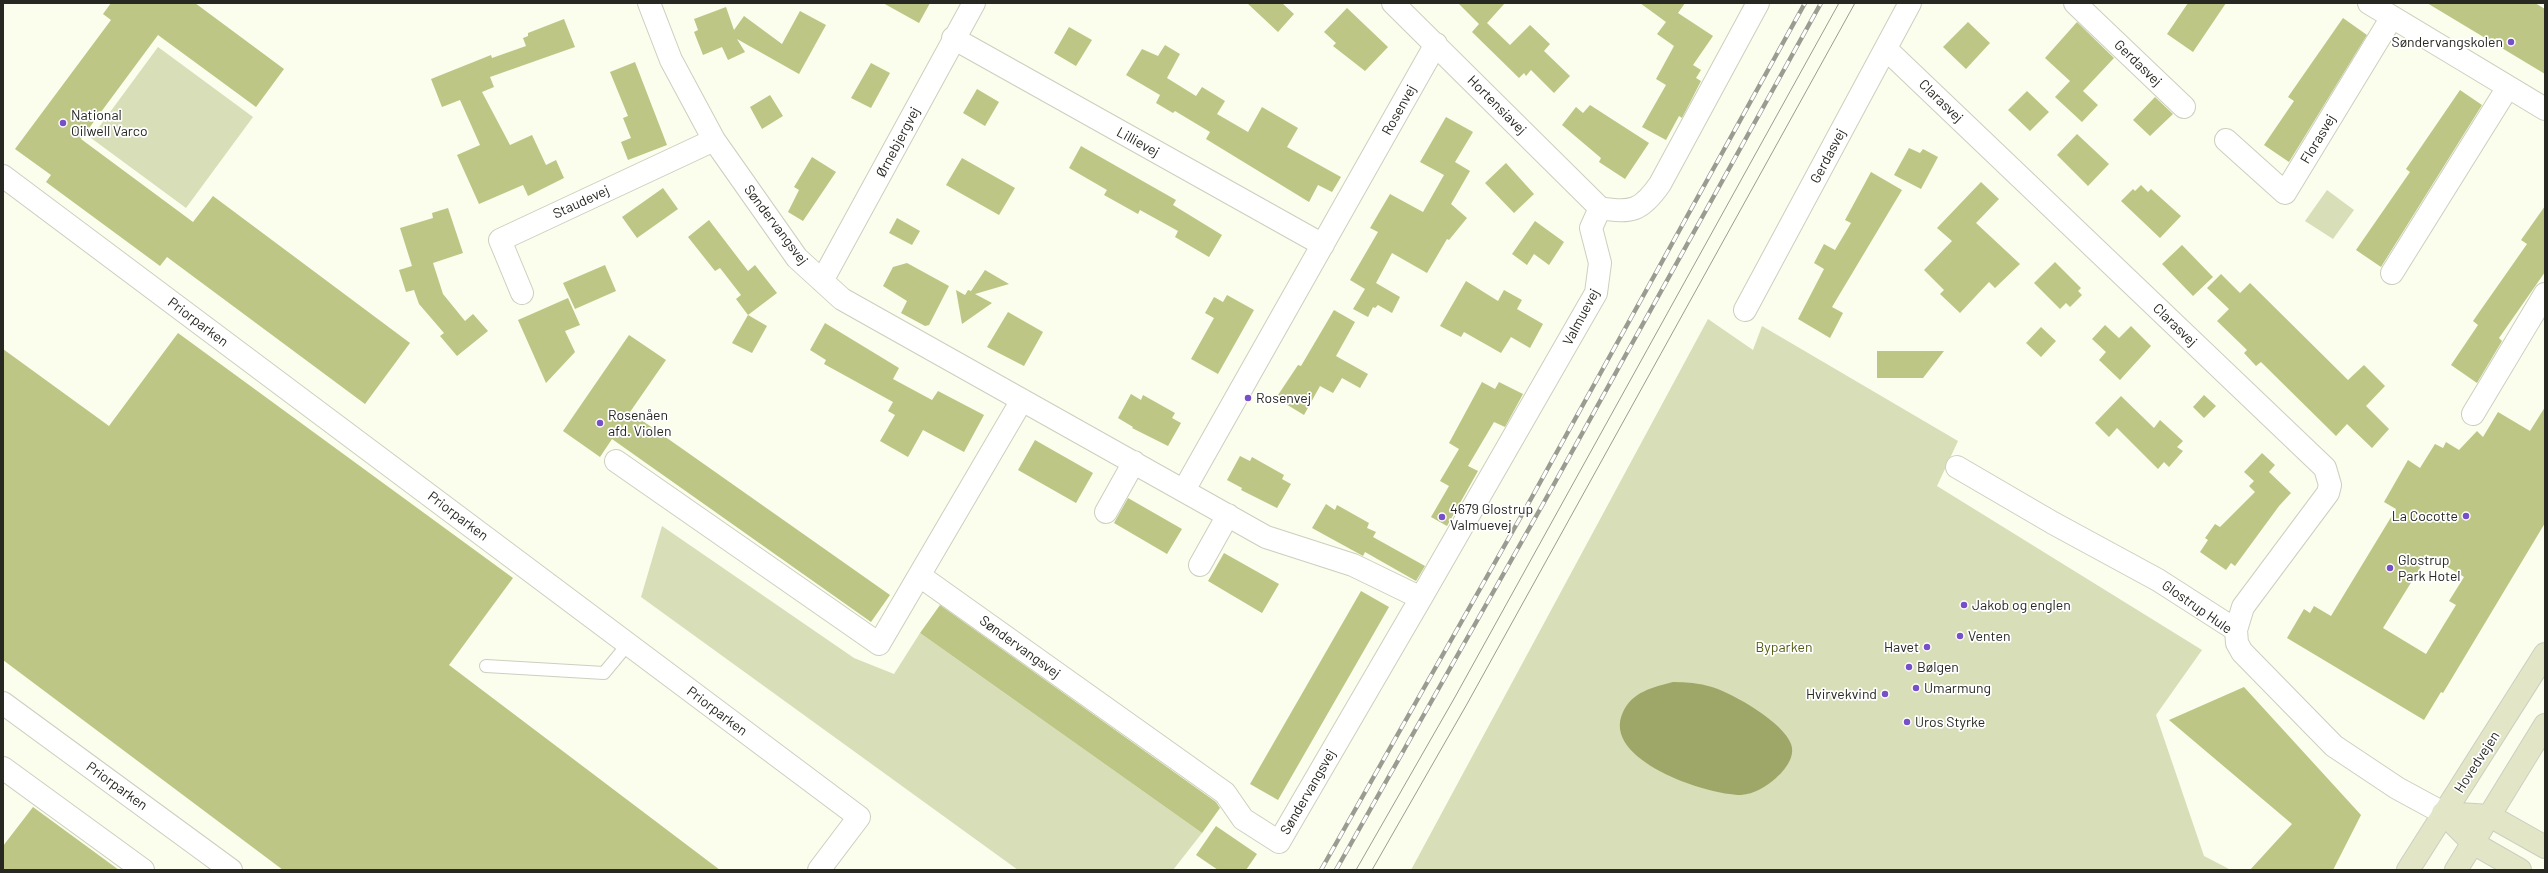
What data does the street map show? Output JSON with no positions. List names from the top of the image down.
{
  "streets": {
    "main road": ["Hovedvejen"],
    "street": [
      "Gerdasvej",
      "Clarasvej",
      "Hortensiavej",
      "Rosenvej",
      "Florasvej",
      "Ørnebjergvej",
      "Lillievej",
      "Staudevej",
      "Søndervangsvej",
      "Valmuevej",
      "Priorparken",
      "Glostrup Hule"
    ]
  },
  "crossings": [
    ["Gerdasvej", "Clarasvej"],
    ["Clarasvej", "Glostrup Hule"],
    ["Hortensiavej", "Rosenvej"],
    ["Hortensiavej", "Valmuevej"],
    ["Rosenvej", "Lillievej"],
    ["Rosenvej", "Søndervangsvej"],
    ["Ørnebjergvej", "Lillievej"],
    ["Ørnebjergvej", "Søndervangsvej"],
    ["Staudevej", "Søndervangsvej"],
    ["Søndervangsvej", "Valmuevej"],
    ["Glostrup Hule", "Hovedvejen"]
  ],
  "parks": ["Byparken"],
  "places": [
    "Søndervangskolen",
    "National Oilwell Varco",
    "Rosenvej",
    "Rosenåen afd. Violen",
    "La Cocotte",
    "4679 Glostrup Valmuevej",
    "Glostrup Park Hotel",
    "Jakob og englen",
    "Venten",
    "Havet",
    "Bølgen",
    "Umarmung",
    "Hvirvekvind",
    "Uros Styrke"
  ]
}
